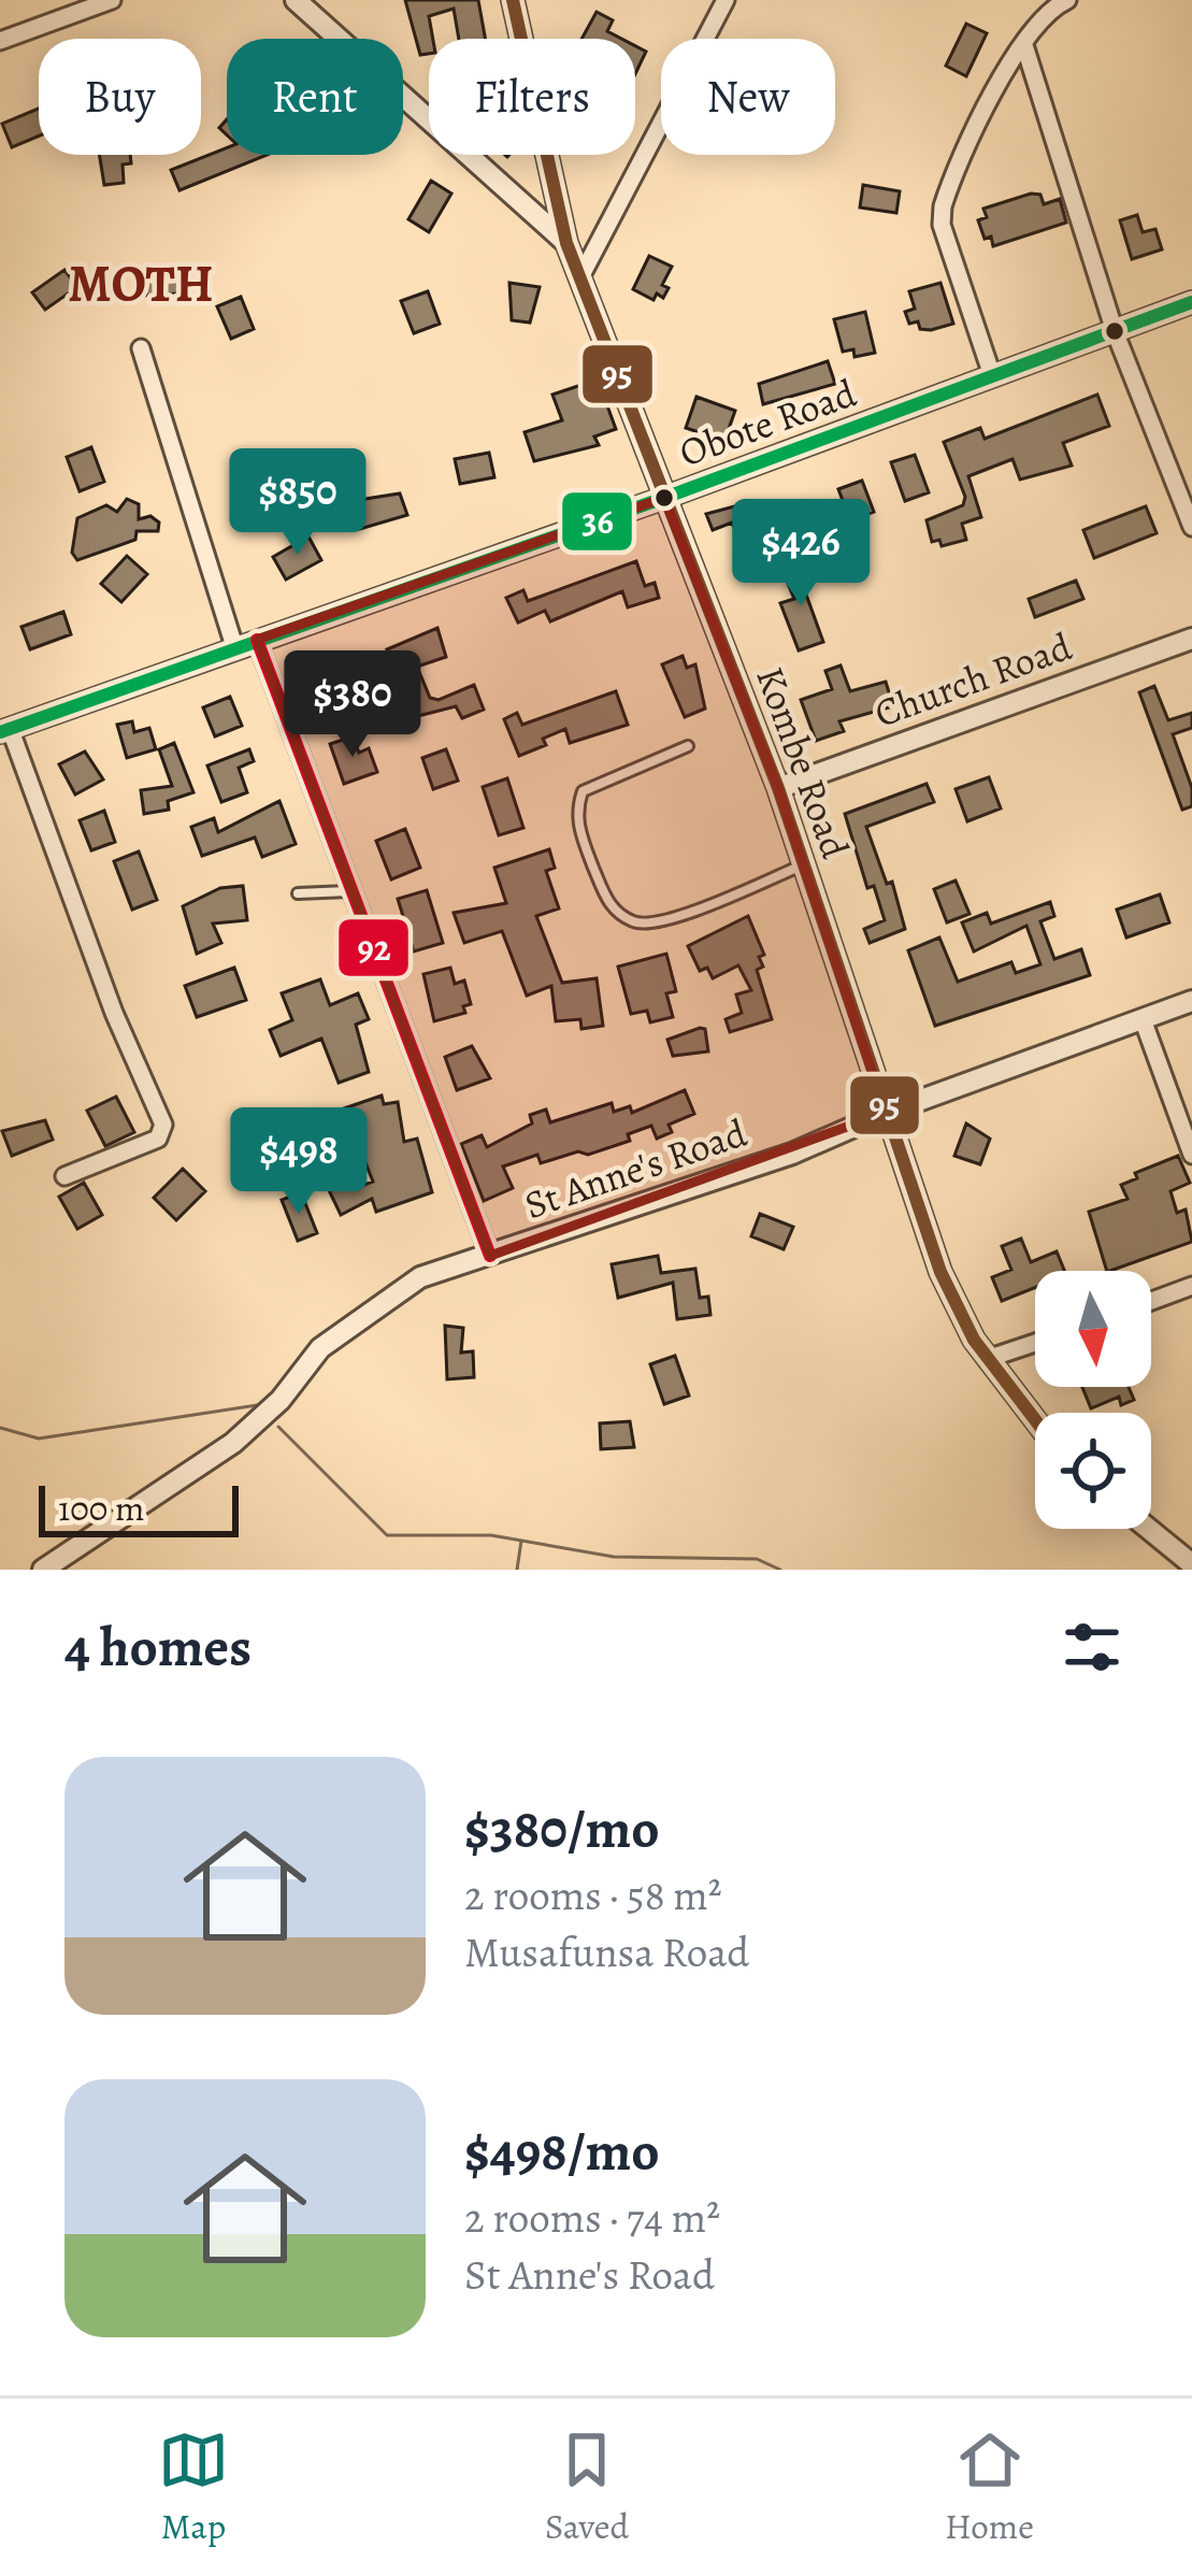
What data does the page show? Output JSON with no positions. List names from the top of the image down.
{
  "streets": {
    "street": [
      "Obote Road",
      "Church Road",
      "Kombe Road",
      "St Anne's Road"
    ]
  },
  "crossings": [
    ["Obote Road", "Kombe Road"],
    ["Church Road", "Kombe Road"],
    ["Kombe Road", "St Anne's Road"]
  ],
  "districts": ["MOTH"],
  "lines": ["transit line 95", "transit line 36", "transit line 92"],
  "scale_bar": "100 m",
  "north": "bottom",
  "page": {
    "chip": [
      "Buy",
      "Rent",
      "Filters",
      "New"
    ],
    "price": [
      "$850",
      "$426",
      "$380",
      "$498"
    ],
    "scale": "100 m",
    "heading": "4 homes",
    "list": [
      {
        "name": "$380/mo",
        "note": "2 rooms · 58 m² · Musafunsa Road"
      },
      {
        "name": "$498/mo",
        "note": "2 rooms · 74 m² · St Anne's Road"
      }
    ],
    "tabs": ["Map", "Saved", "Home"]
  }
}
